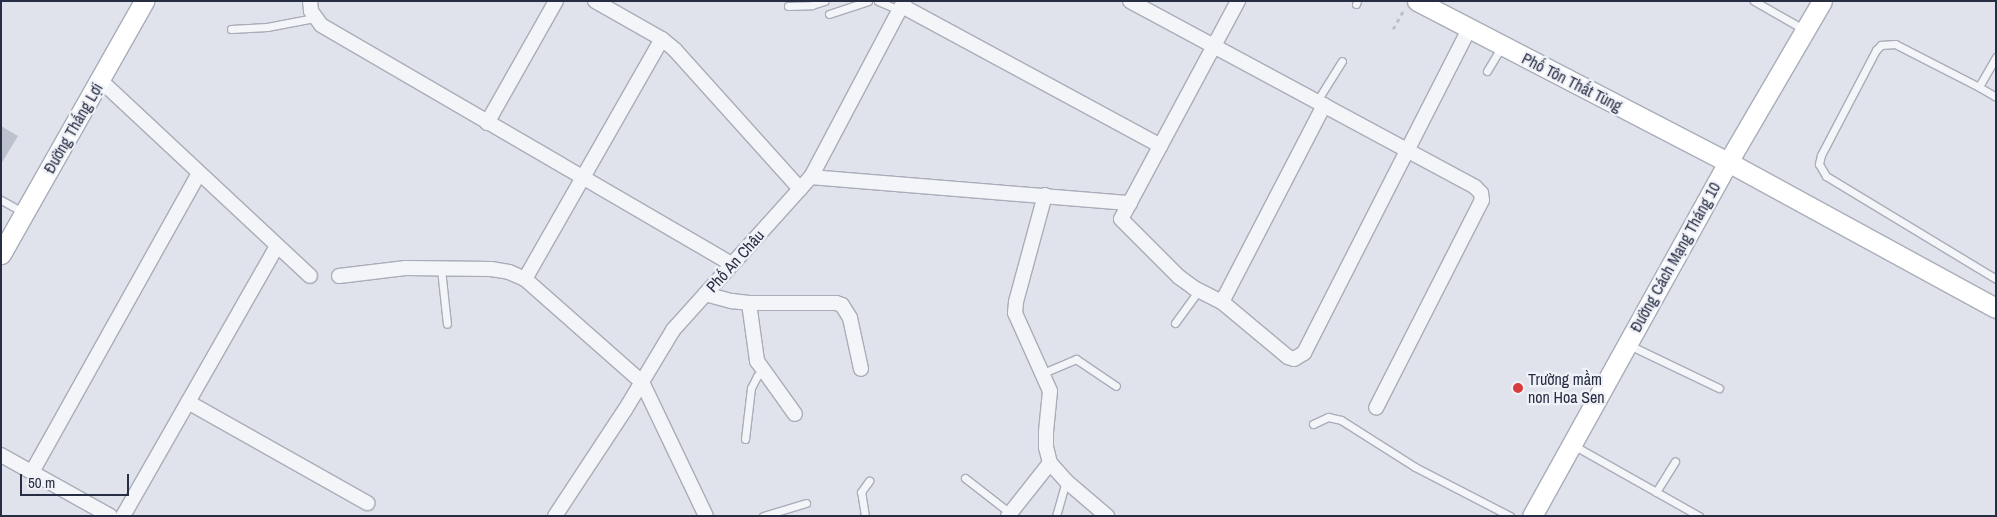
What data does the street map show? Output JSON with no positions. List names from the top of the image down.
{
  "streets": {
    "street": [
      "Phố Tôn Thất Tùng",
      "Đường Thắng Lợi",
      "Đường Cách Mạng Tháng 10",
      "Phố An Châu"
    ]
  },
  "crossings": [
    ["Phố Tôn Thất Tùng", "Đường Cách Mạng Tháng 10"]
  ],
  "places": ["Trường mầm non Hoa Sen"],
  "scale_bar": "50 m"
}
